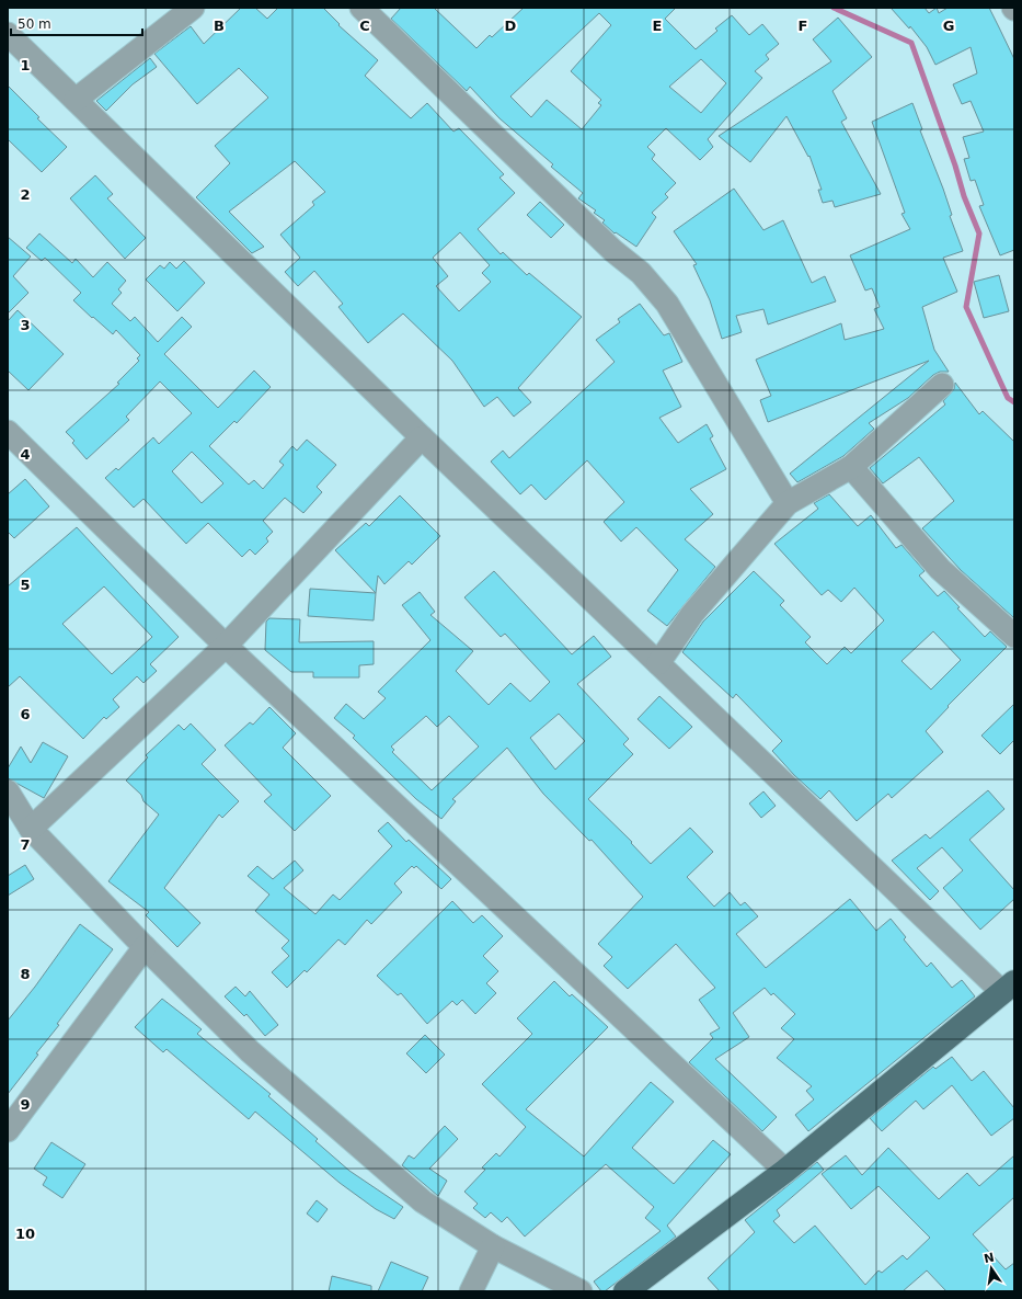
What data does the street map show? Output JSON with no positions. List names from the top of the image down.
{
  "scale_bar": "50 m",
  "north": "top",
  "grid": {
    "columns": [
      "B",
      "C",
      "D",
      "E",
      "F",
      "G"
    ],
    "rows": [
      "1",
      "2",
      "3",
      "4",
      "5",
      "6",
      "7",
      "8",
      "9",
      "10"
    ]
  }
}
